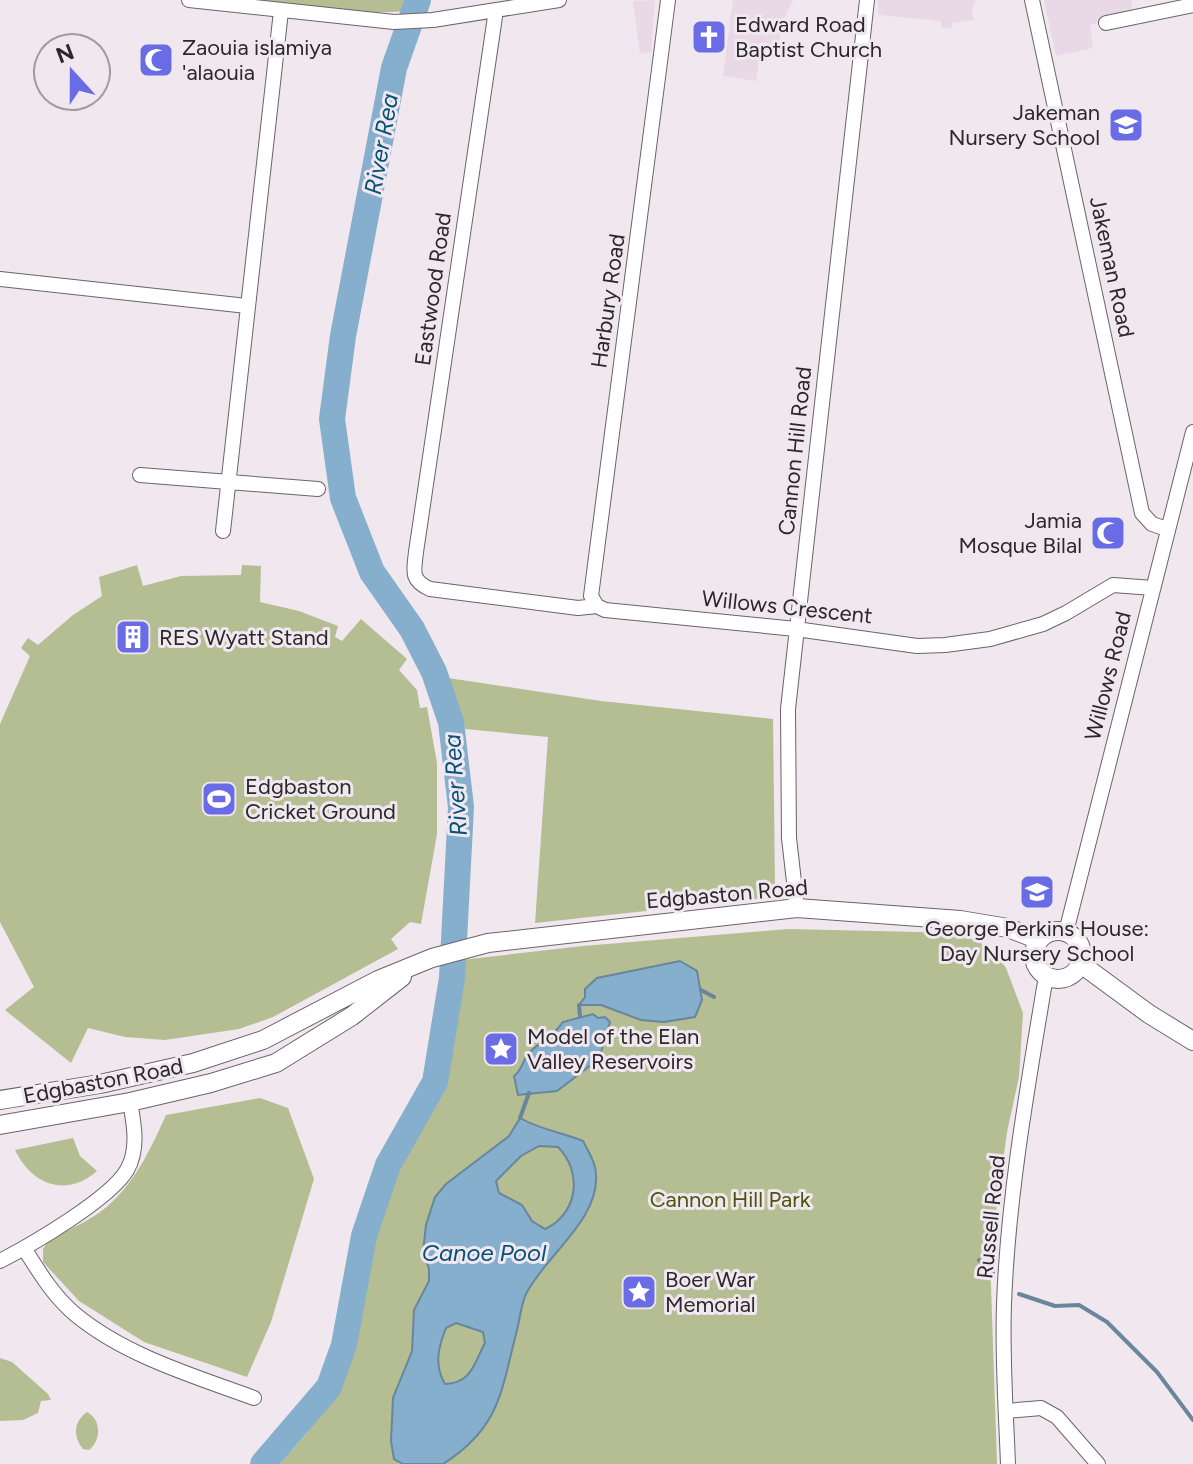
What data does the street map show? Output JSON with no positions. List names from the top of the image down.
{
  "streets": {
    "main road": ["Edgbaston Road"],
    "street": [
      "Jakeman Road",
      "Eastwood Road",
      "Harbury Road",
      "Cannon Hill Road",
      "Willows Crescent",
      "Willows Road",
      "Russell Road"
    ]
  },
  "crossings": [
    ["Jakeman Road", "Willows Road"],
    ["Eastwood Road", "Willows Crescent"],
    ["Harbury Road", "Willows Crescent"],
    ["Cannon Hill Road", "Willows Crescent"],
    ["Cannon Hill Road", "Edgbaston Road"],
    ["Willows Crescent", "Willows Road"],
    ["Willows Road", "Edgbaston Road"],
    ["Willows Road", "Russell Road"],
    ["Edgbaston Road", "Russell Road"]
  ],
  "water": ["River Rea", "Canoe Pool"],
  "parks": ["Cannon Hill Park"],
  "places": {
    "church": ["Edward Road Baptist Church"],
    "mosque": ["Zaouia islamiya 'alaouia", "Jamia Mosque Bilal"],
    "school or university": ["Jakeman Nursery School", "George Perkins House: Day Nursery School"],
    "building": ["RES Wyatt Stand"],
    "sports": ["Edgbaston Cricket Ground"],
    "place": ["Model of the Elan Valley Reservoirs", "Boer War Memorial"]
  },
  "north": "top"
}
